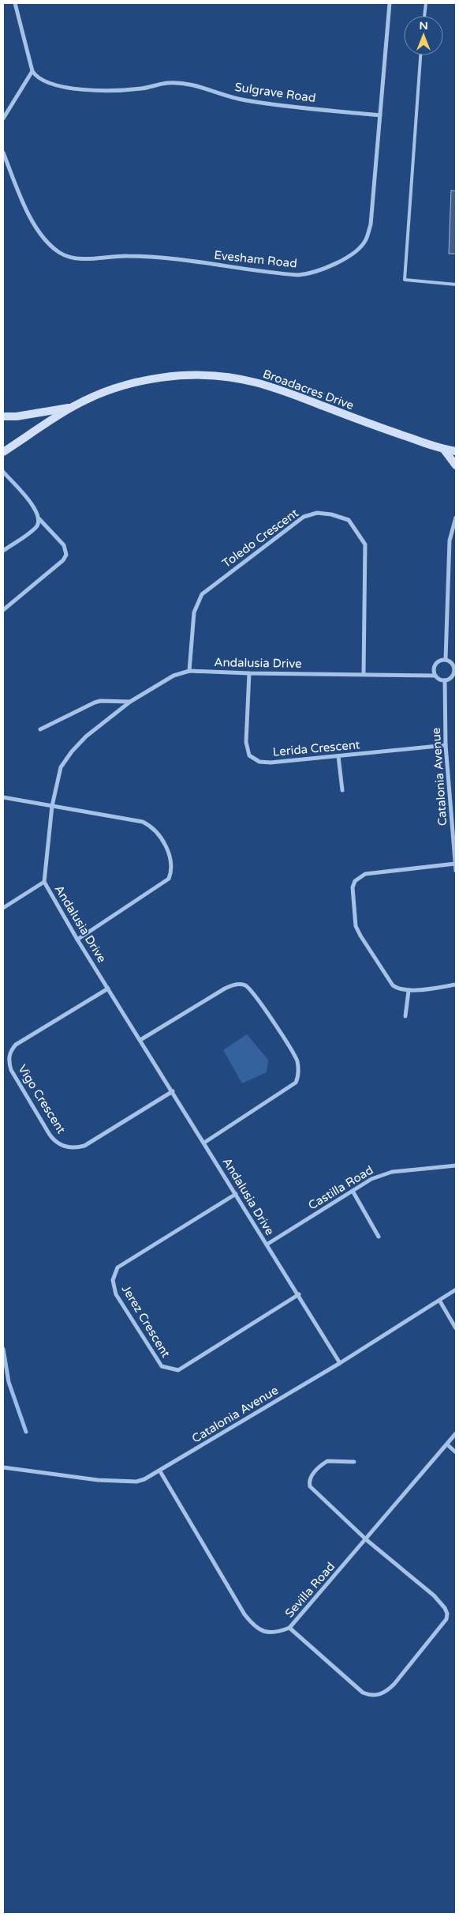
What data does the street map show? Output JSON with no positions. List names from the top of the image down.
{
  "streets": {
    "street": [
      "Sulgrave Road",
      "Evesham Road",
      "Broadacres Drive",
      "Toledo Crescent",
      "Andalusia Drive",
      "Lerida Crescent",
      "Catalonia Avenue",
      "Vigo Crescent",
      "Castilla Road",
      "Jerez Crescent",
      "Sevilla Road"
    ]
  },
  "crossings": [
    ["Sulgrave Road", "Evesham Road"],
    ["Toledo Crescent", "Andalusia Drive"],
    ["Andalusia Drive", "Lerida Crescent"],
    ["Andalusia Drive", "Catalonia Avenue"],
    ["Andalusia Drive", "Vigo Crescent"],
    ["Andalusia Drive", "Castilla Road"],
    ["Andalusia Drive", "Jerez Crescent"],
    ["Lerida Crescent", "Catalonia Avenue"],
    ["Catalonia Avenue", "Sevilla Road"]
  ],
  "north": "top"
}
